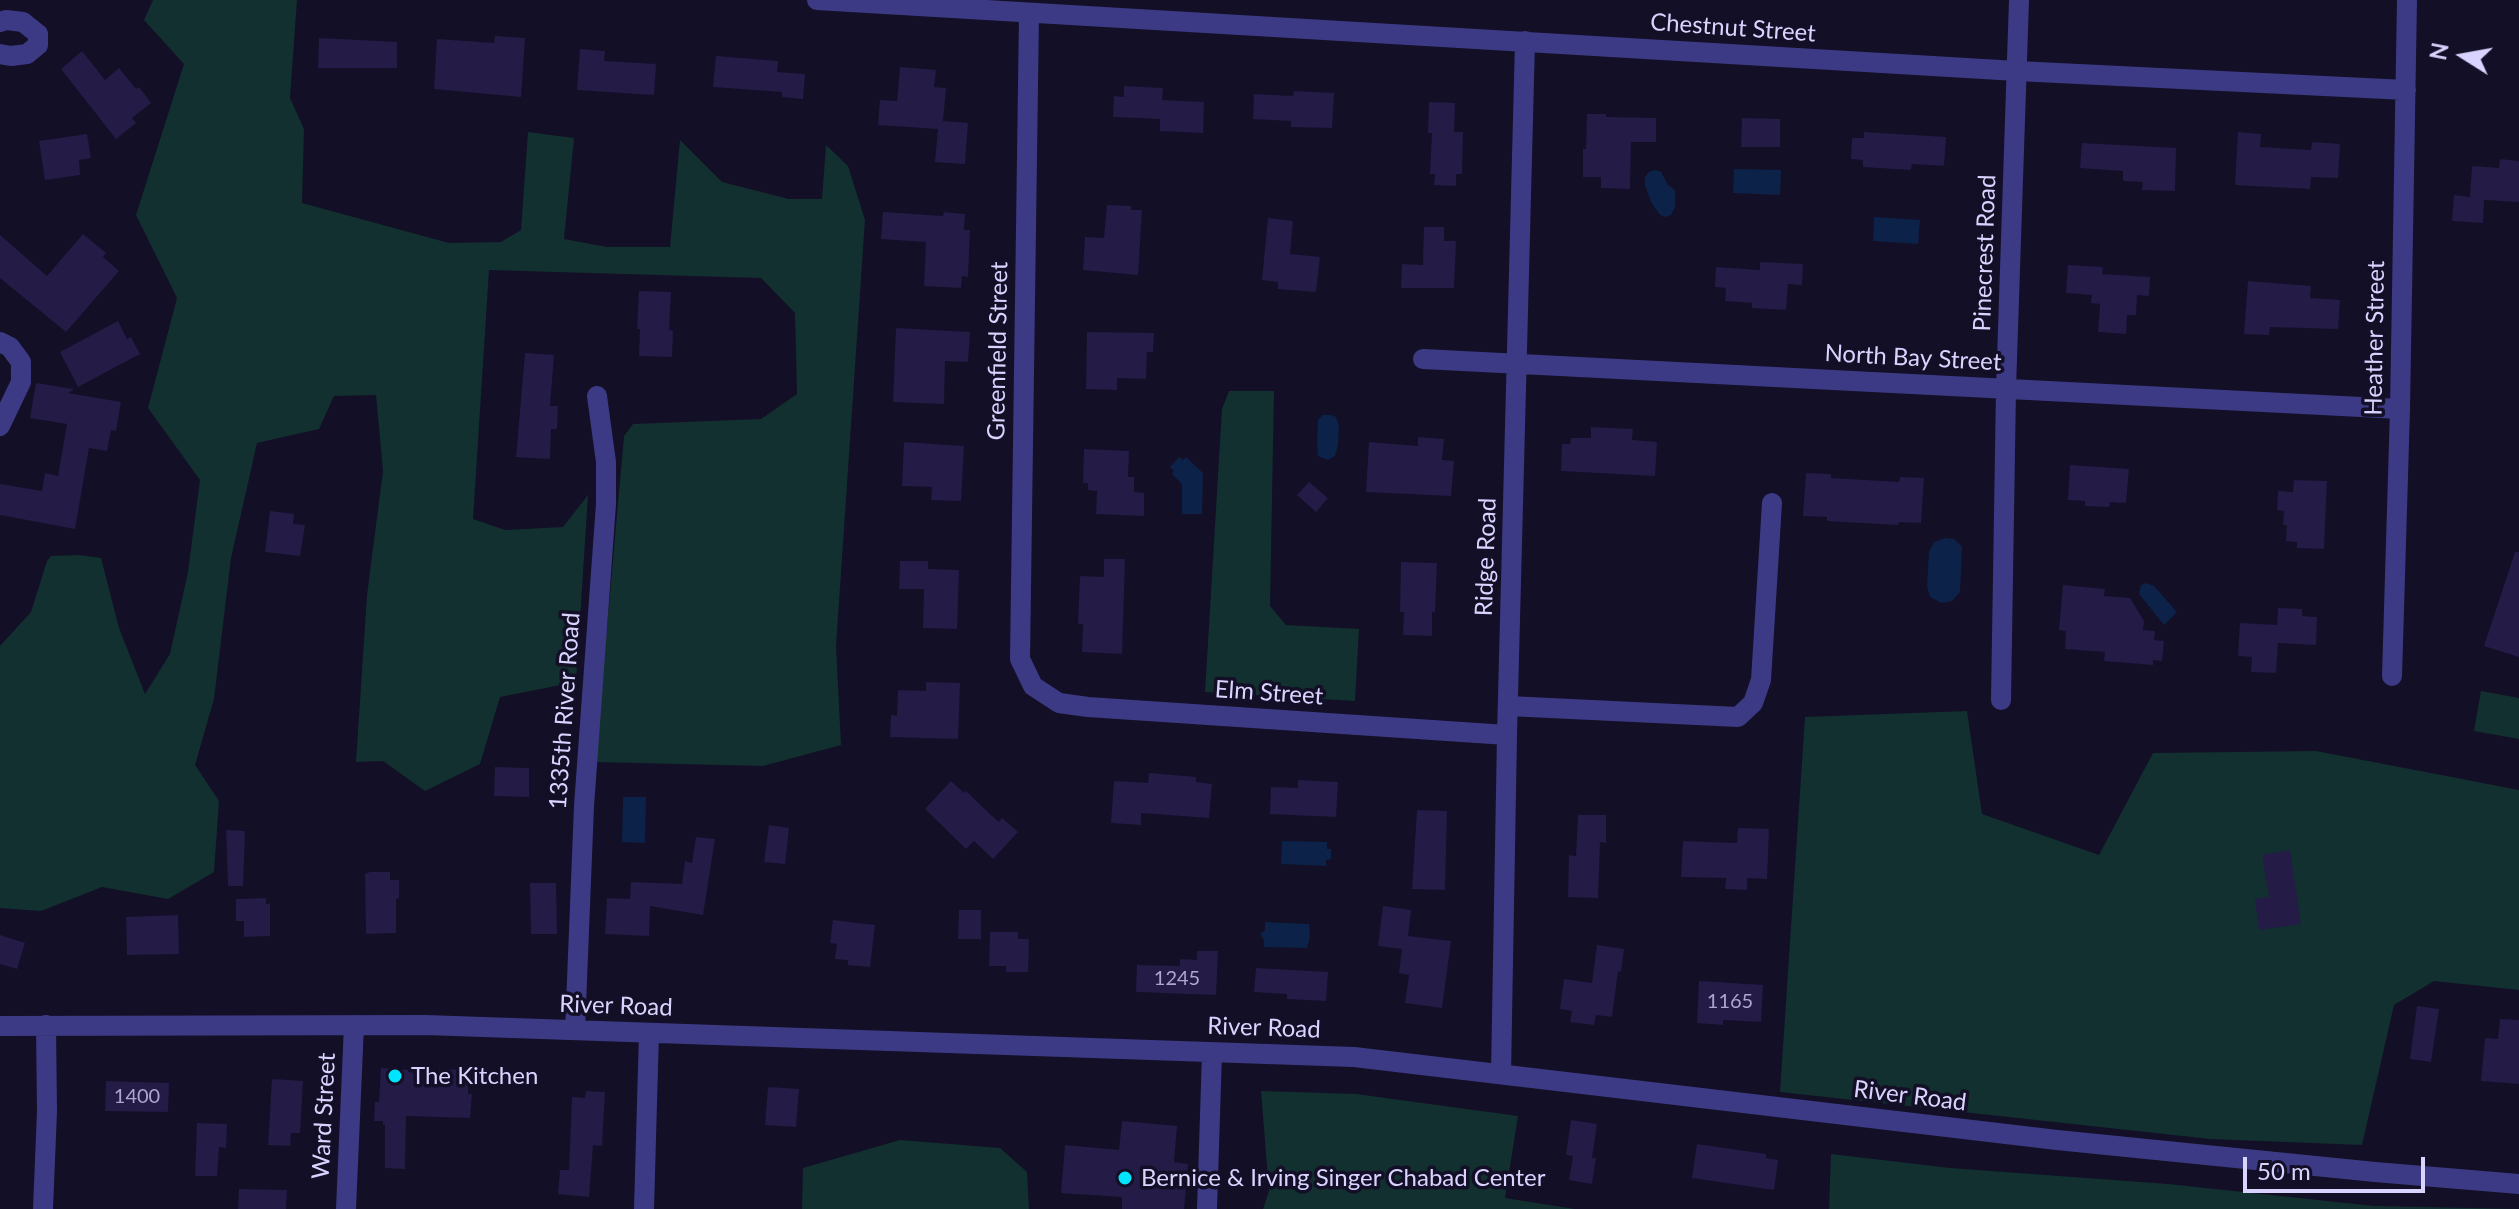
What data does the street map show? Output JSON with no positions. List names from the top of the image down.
{
  "streets": {
    "street": [
      "Chestnut Street",
      "Pinecrest Road",
      "Heather Street",
      "Greenfield Street",
      "North Bay Street",
      "Ridge Road",
      "Elm Street",
      "1335th River Road",
      "River Road",
      "Ward Street"
    ]
  },
  "crossings": [
    ["Chestnut Street", "Pinecrest Road"],
    ["Chestnut Street", "Heather Street"],
    ["Chestnut Street", "Greenfield Street"],
    ["Chestnut Street", "Ridge Road"],
    ["Pinecrest Road", "North Bay Street"],
    ["Heather Street", "North Bay Street"],
    ["Greenfield Street", "Elm Street"],
    ["North Bay Street", "Ridge Road"],
    ["Ridge Road", "Elm Street"],
    ["Ridge Road", "River Road"],
    ["1335th River Road", "River Road"],
    ["River Road", "Ward Street"]
  ],
  "places": ["The Kitchen", "Bernice & Irving Singer Chabad Center"],
  "house_numbers": ["1245", "1165", "1400"],
  "scale_bar": "50 m",
  "north": "left"
}
